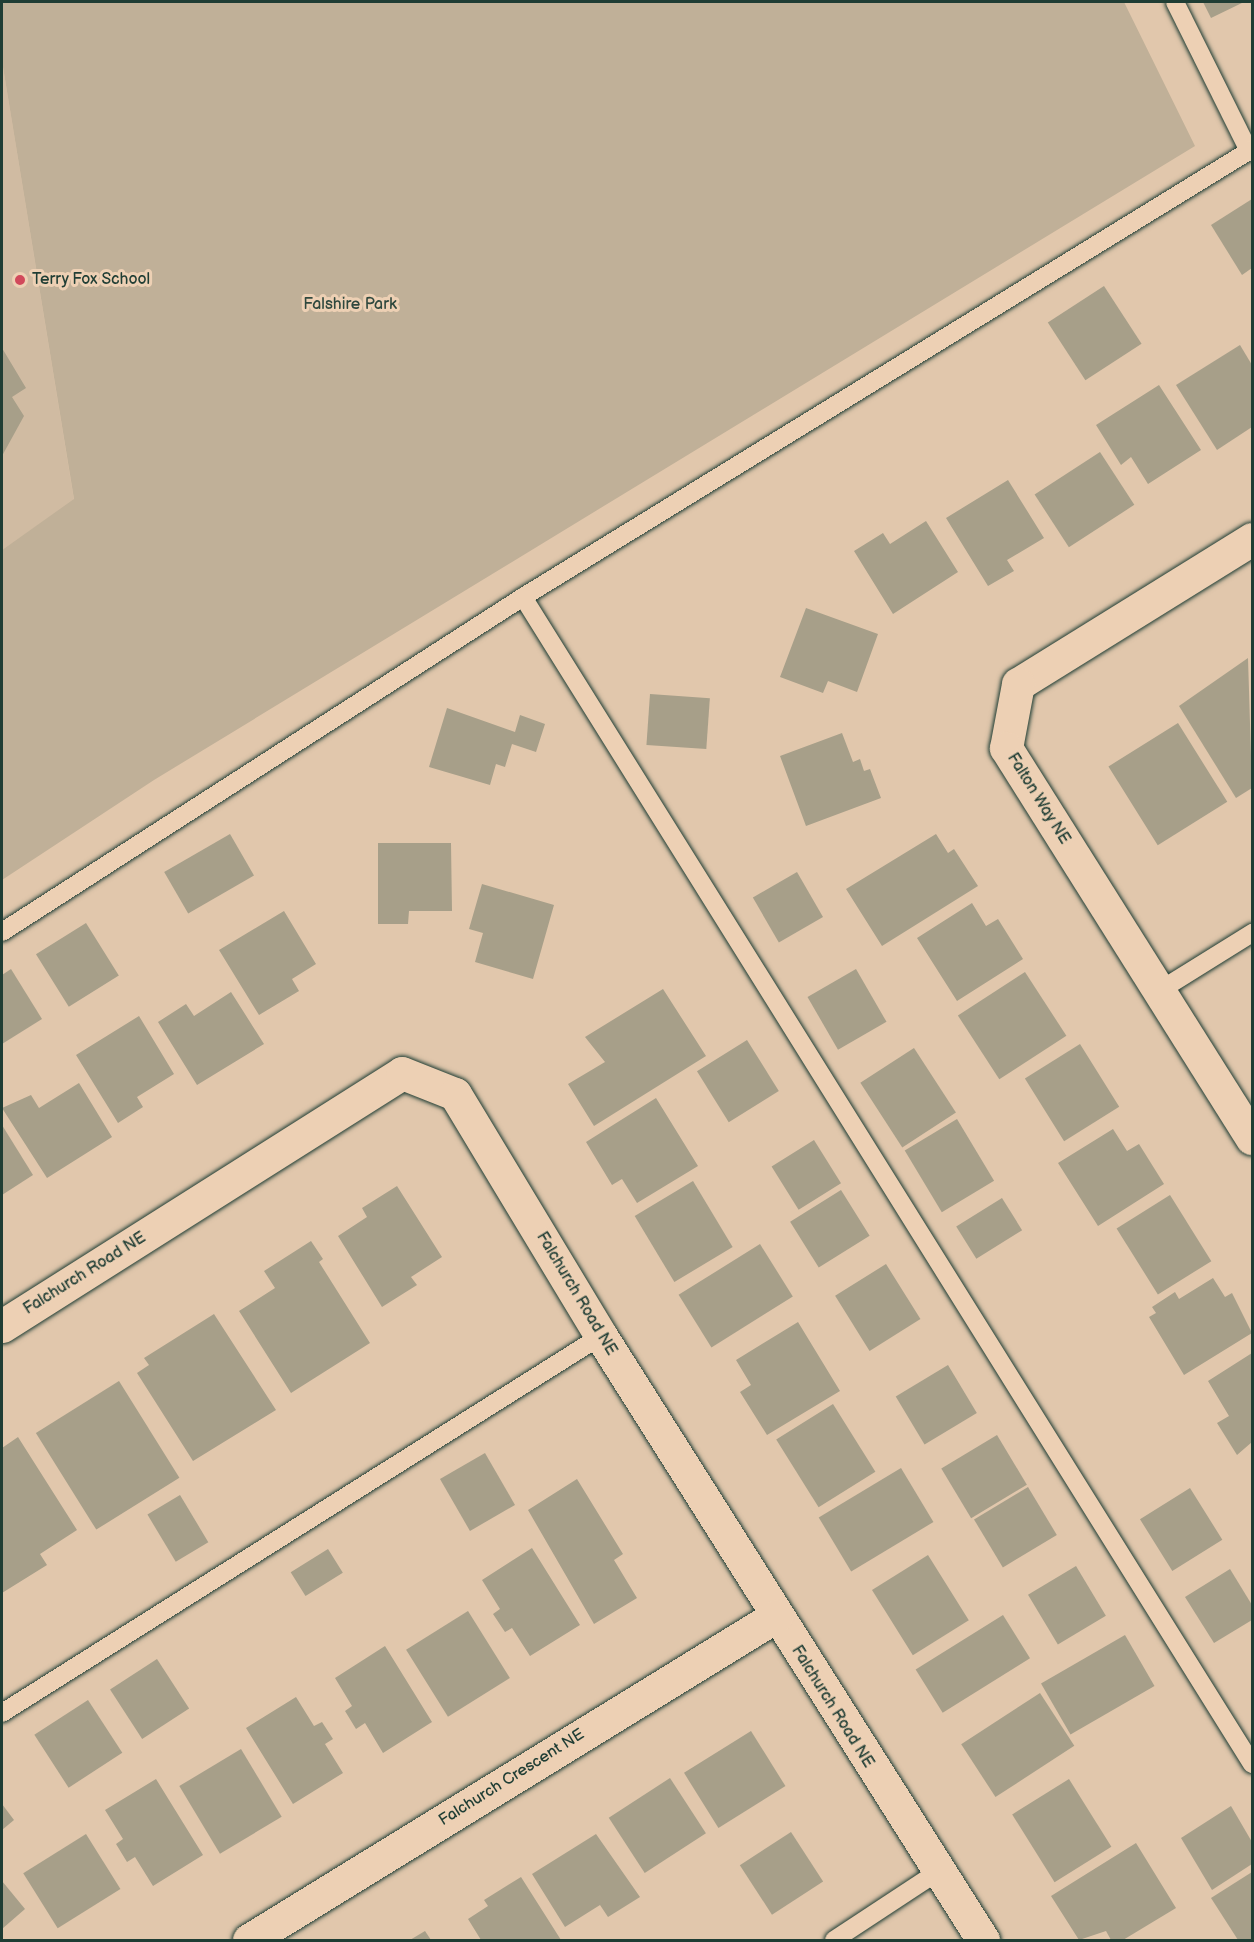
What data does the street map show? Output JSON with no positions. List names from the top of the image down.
{
  "streets": {
    "street": ["Falton Way NE", "Falchurch Road NE", "Falchurch Crescent NE"]
  },
  "crossings": [
    ["Falchurch Road NE", "Falchurch Crescent NE"]
  ],
  "parks": ["Falshire Park"],
  "places": ["Terry Fox School"]
}
